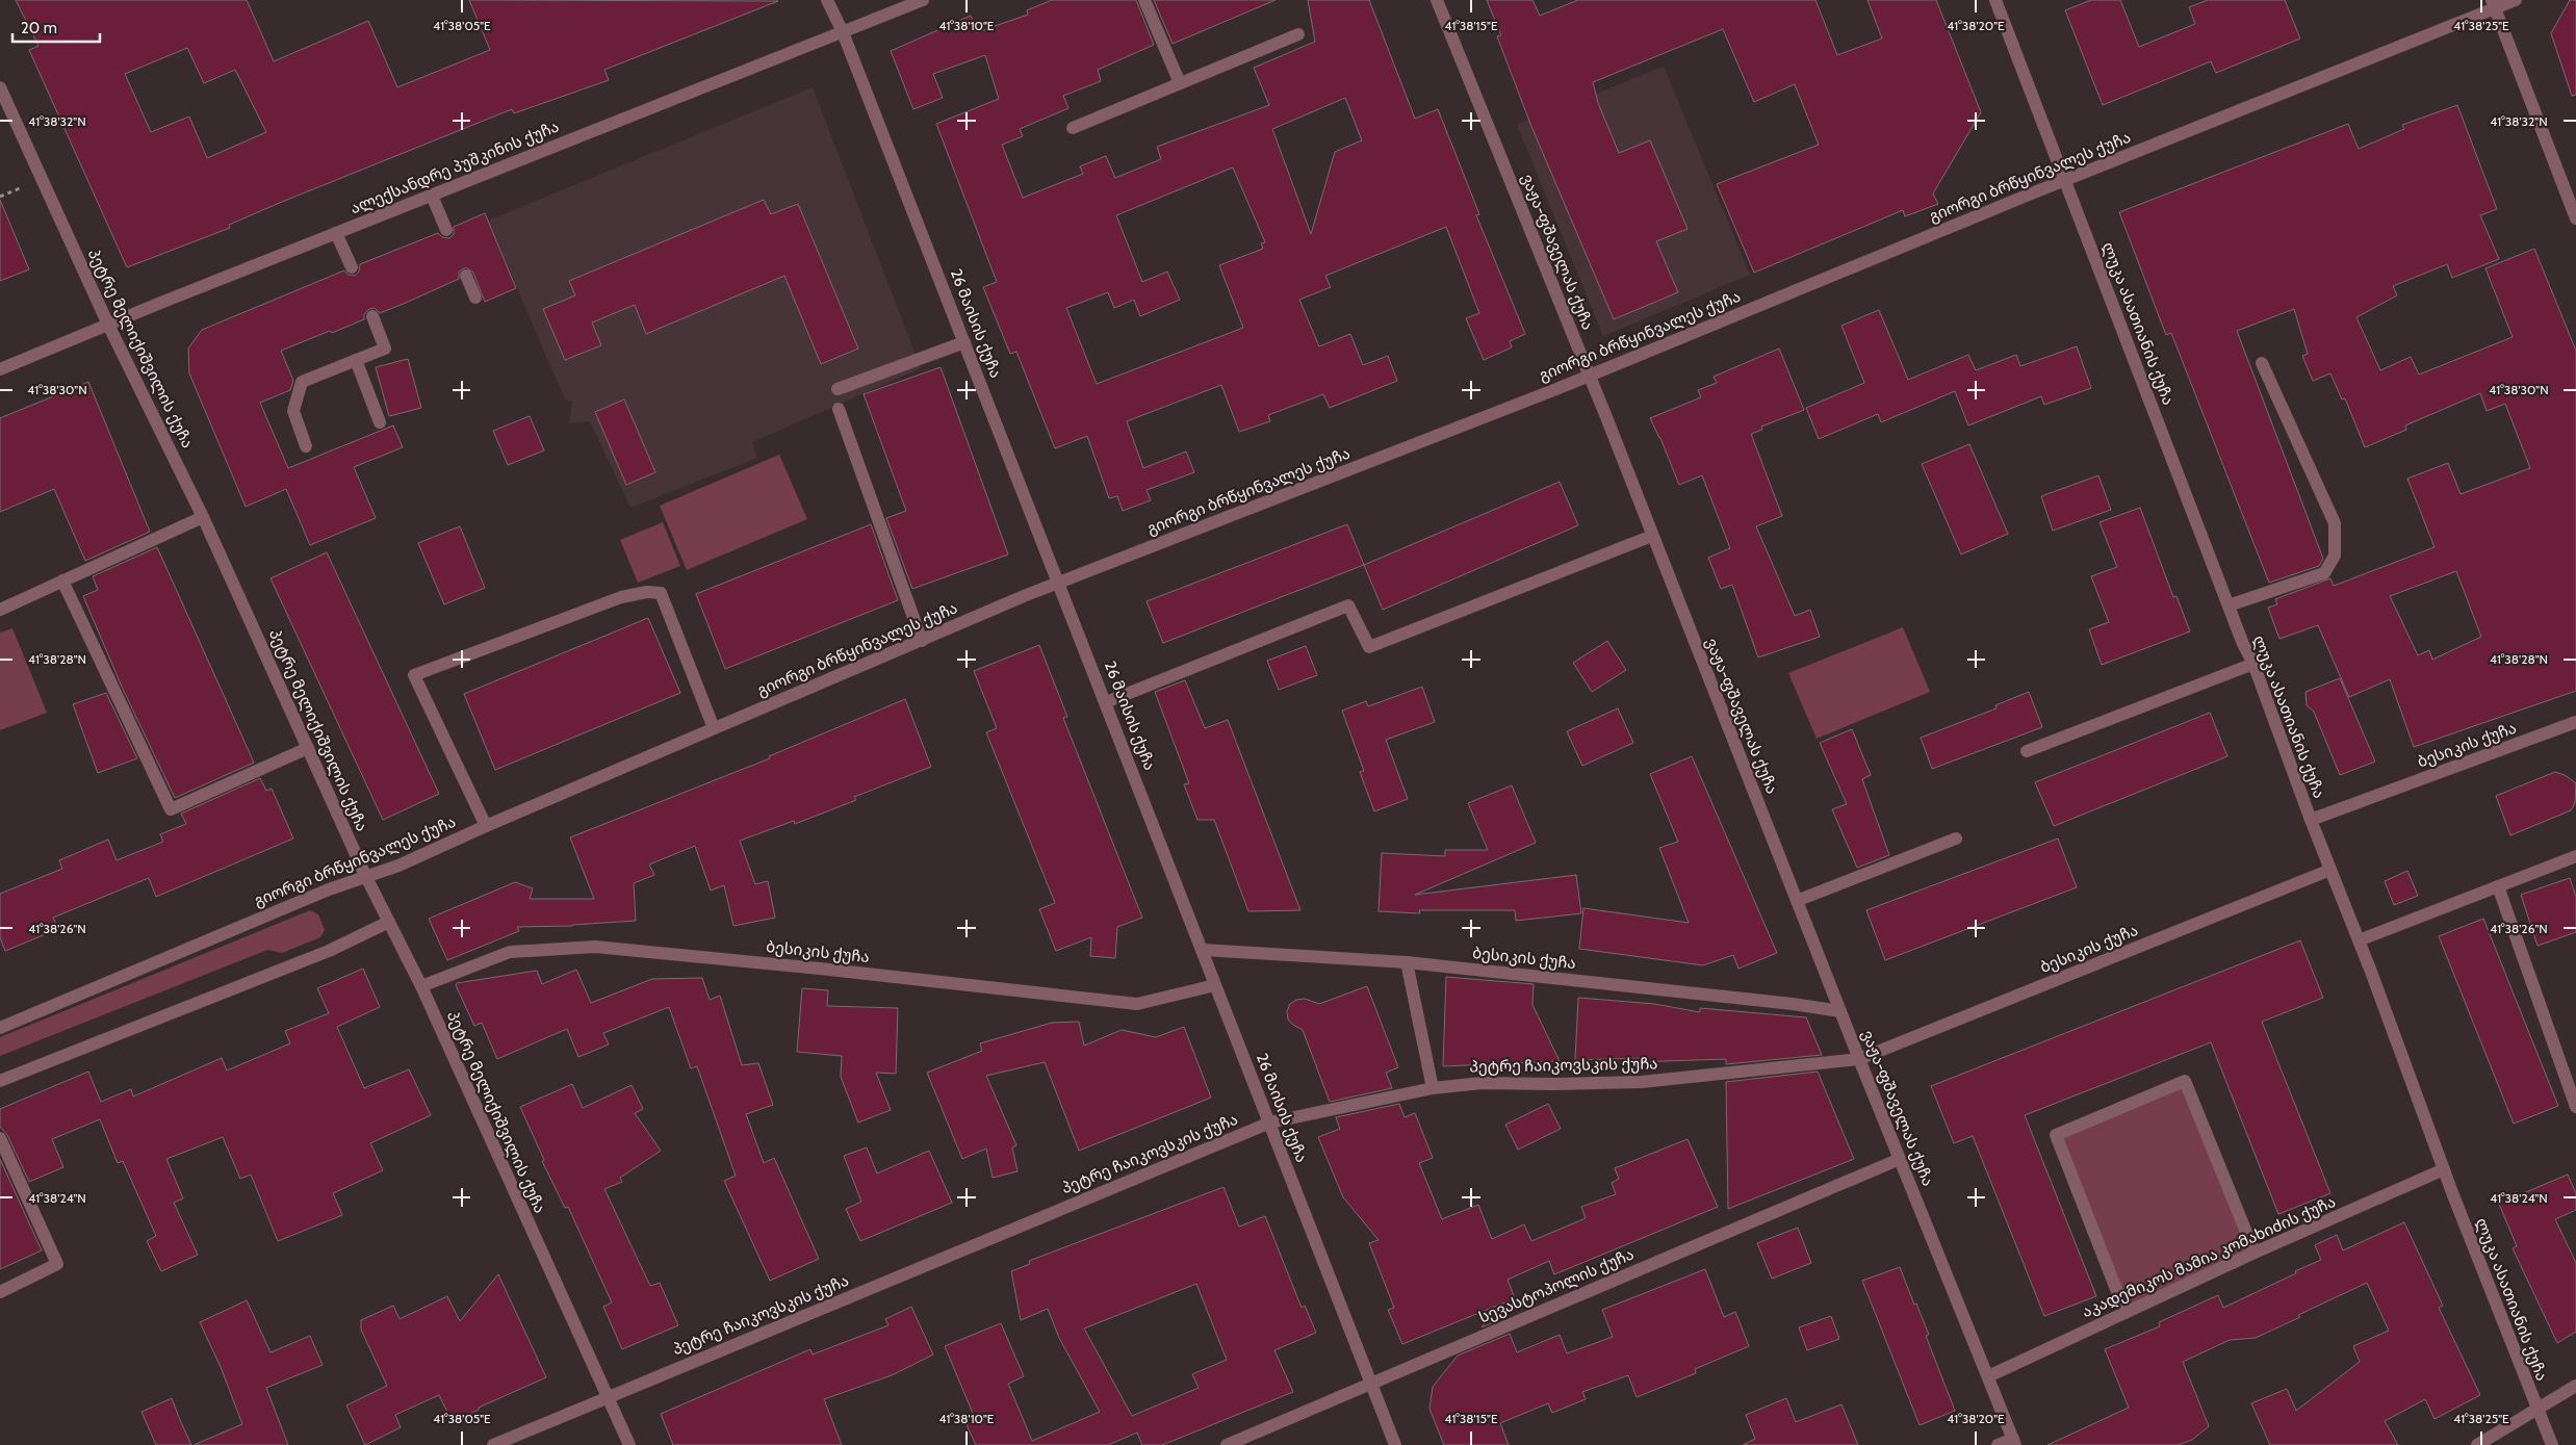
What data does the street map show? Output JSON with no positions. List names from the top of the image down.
{
  "streets": {
    "street": [
      "ალექსანდრე პუშკინის ქუჩა",
      "გიორგი ბრწყინვალეს ქუჩა",
      "ვაჟა-ფშაველას ქუჩა",
      "26 მაისის ქუჩა",
      "ლუკა ასათიანის ქუჩა",
      "პეტრე მელიქიშვილის ქუჩა",
      "ბესიკის ქუჩა",
      "პეტრე ჩაიკოვსკის ქუჩა",
      "აკადემიკოს მამია კომახიძის ქუჩა",
      "სევასტოპოლის ქუჩა"
    ]
  },
  "crossings": [
    ["ალექსანდრე პუშკინის ქუჩა", "26 მაისის ქუჩა"],
    ["ალექსანდრე პუშკინის ქუჩა", "პეტრე მელიქიშვილის ქუჩა"],
    ["გიორგი ბრწყინვალეს ქუჩა", "ვაჟა-ფშაველას ქუჩა"],
    ["გიორგი ბრწყინვალეს ქუჩა", "26 მაისის ქუჩა"],
    ["გიორგი ბრწყინვალეს ქუჩა", "ლუკა ასათიანის ქუჩა"],
    ["გიორგი ბრწყინვალეს ქუჩა", "პეტრე მელიქიშვილის ქუჩა"],
    ["ვაჟა-ფშაველას ქუჩა", "ბესიკის ქუჩა"],
    ["ვაჟა-ფშაველას ქუჩა", "პეტრე ჩაიკოვსკის ქუჩა"],
    ["ვაჟა-ფშაველას ქუჩა", "აკადემიკოს მამია კომახიძის ქუჩა"],
    ["ვაჟა-ფშაველას ქუჩა", "სევასტოპოლის ქუჩა"],
    ["26 მაისის ქუჩა", "ბესიკის ქუჩა"],
    ["26 მაისის ქუჩა", "პეტრე ჩაიკოვსკის ქუჩა"],
    ["26 მაისის ქუჩა", "სევასტოპოლის ქუჩა"],
    ["ლუკა ასათიანის ქუჩა", "ბესიკის ქუჩა"],
    ["ლუკა ასათიანის ქუჩა", "აკადემიკოს მამია კომახიძის ქუჩა"],
    ["პეტრე მელიქიშვილის ქუჩა", "ბესიკის ქუჩა"],
    ["პეტრე მელიქიშვილის ქუჩა", "პეტრე ჩაიკოვსკის ქუჩა"],
    ["ბესიკის ქუჩა", "პეტრე ჩაიკოვსკის ქუჩა"]
  ],
  "scale_bar": "20 m",
  "coordinates": [
    "41°38'05\"E",
    "41°38'10\"E",
    "41°38'15\"E",
    "41°38'20\"E",
    "41°38'25\"E",
    "41°38'32\"N",
    "41°38'30\"N",
    "41°38'28\"N",
    "41°38'26\"N",
    "41°38'24\"N"
  ]
}
